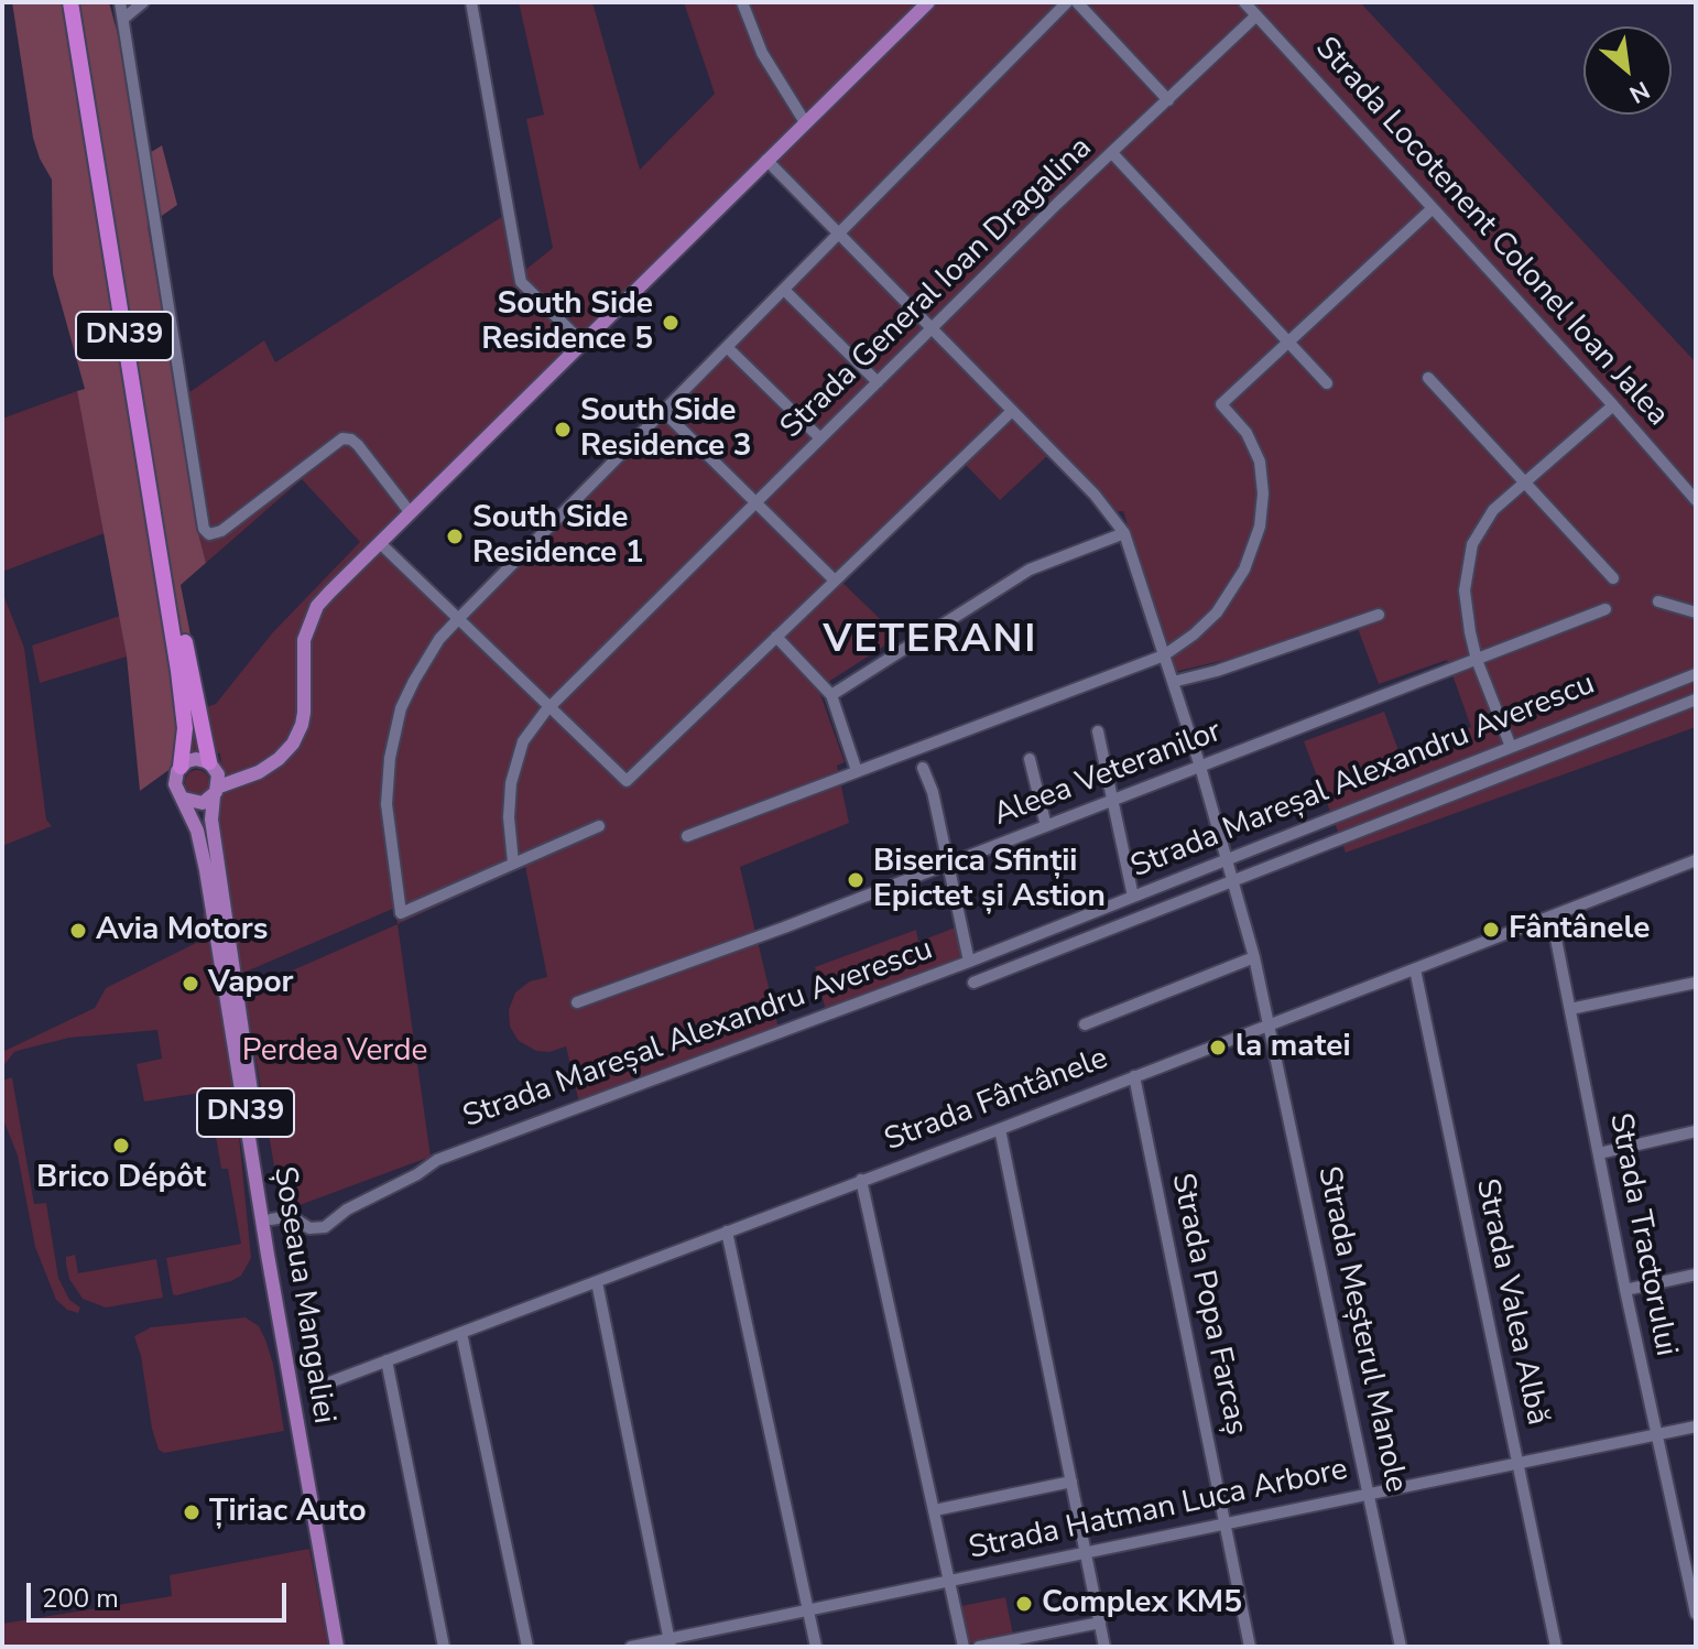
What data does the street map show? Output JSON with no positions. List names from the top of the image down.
{
  "streets": {
    "highway": ["DN39"],
    "main road": ["Șoseaua Mangaliei"],
    "street": [
      "Strada Locotenent Colonel Ioan Jalea",
      "Strada General Ioan Dragalina",
      "Aleea Veteranilor",
      "Strada Mareșal Alexandru Averescu",
      "Strada Fântânele",
      "Strada Tractorului",
      "Strada Valea Albă",
      "Strada Popa Farcaș",
      "Strada Meșterul Manole",
      "Strada Hatman Luca Arbore"
    ]
  },
  "crossings": [
    ["Strada Locotenent Colonel Ioan Jalea", "Strada General Ioan Dragalina"],
    ["Strada General Ioan Dragalina", "Strada Meșterul Manole"],
    ["DN39", "Șoseaua Mangaliei"],
    ["Aleea Veteranilor", "Strada Meșterul Manole"],
    ["Strada Mareșal Alexandru Averescu", "Șoseaua Mangaliei"],
    ["Strada Mareșal Alexandru Averescu", "Strada Meșterul Manole"],
    ["Strada Fântânele", "Strada Tractorului"],
    ["Strada Fântânele", "Strada Valea Albă"],
    ["Strada Fântânele", "Strada Popa Farcaș"],
    ["Strada Fântânele", "Strada Meșterul Manole"],
    ["Strada Tractorului", "Strada Hatman Luca Arbore"],
    ["Strada Valea Albă", "Strada Hatman Luca Arbore"],
    ["Strada Popa Farcaș", "Strada Hatman Luca Arbore"],
    ["Strada Meșterul Manole", "Strada Hatman Luca Arbore"]
  ],
  "districts": ["VETERANI"],
  "parks": ["Perdea Verde"],
  "places": [
    "South Side Residence 5",
    "South Side Residence 3",
    "South Side Residence 1",
    "Biserica Sfinții Epictet și Astion",
    "Fântânele",
    "Avia Motors",
    "Vapor",
    "la matei",
    "Brico Dépôt",
    "Țiriac Auto",
    "Complex KM5"
  ],
  "scale_bar": "200 m",
  "north": "bottom right"
}
